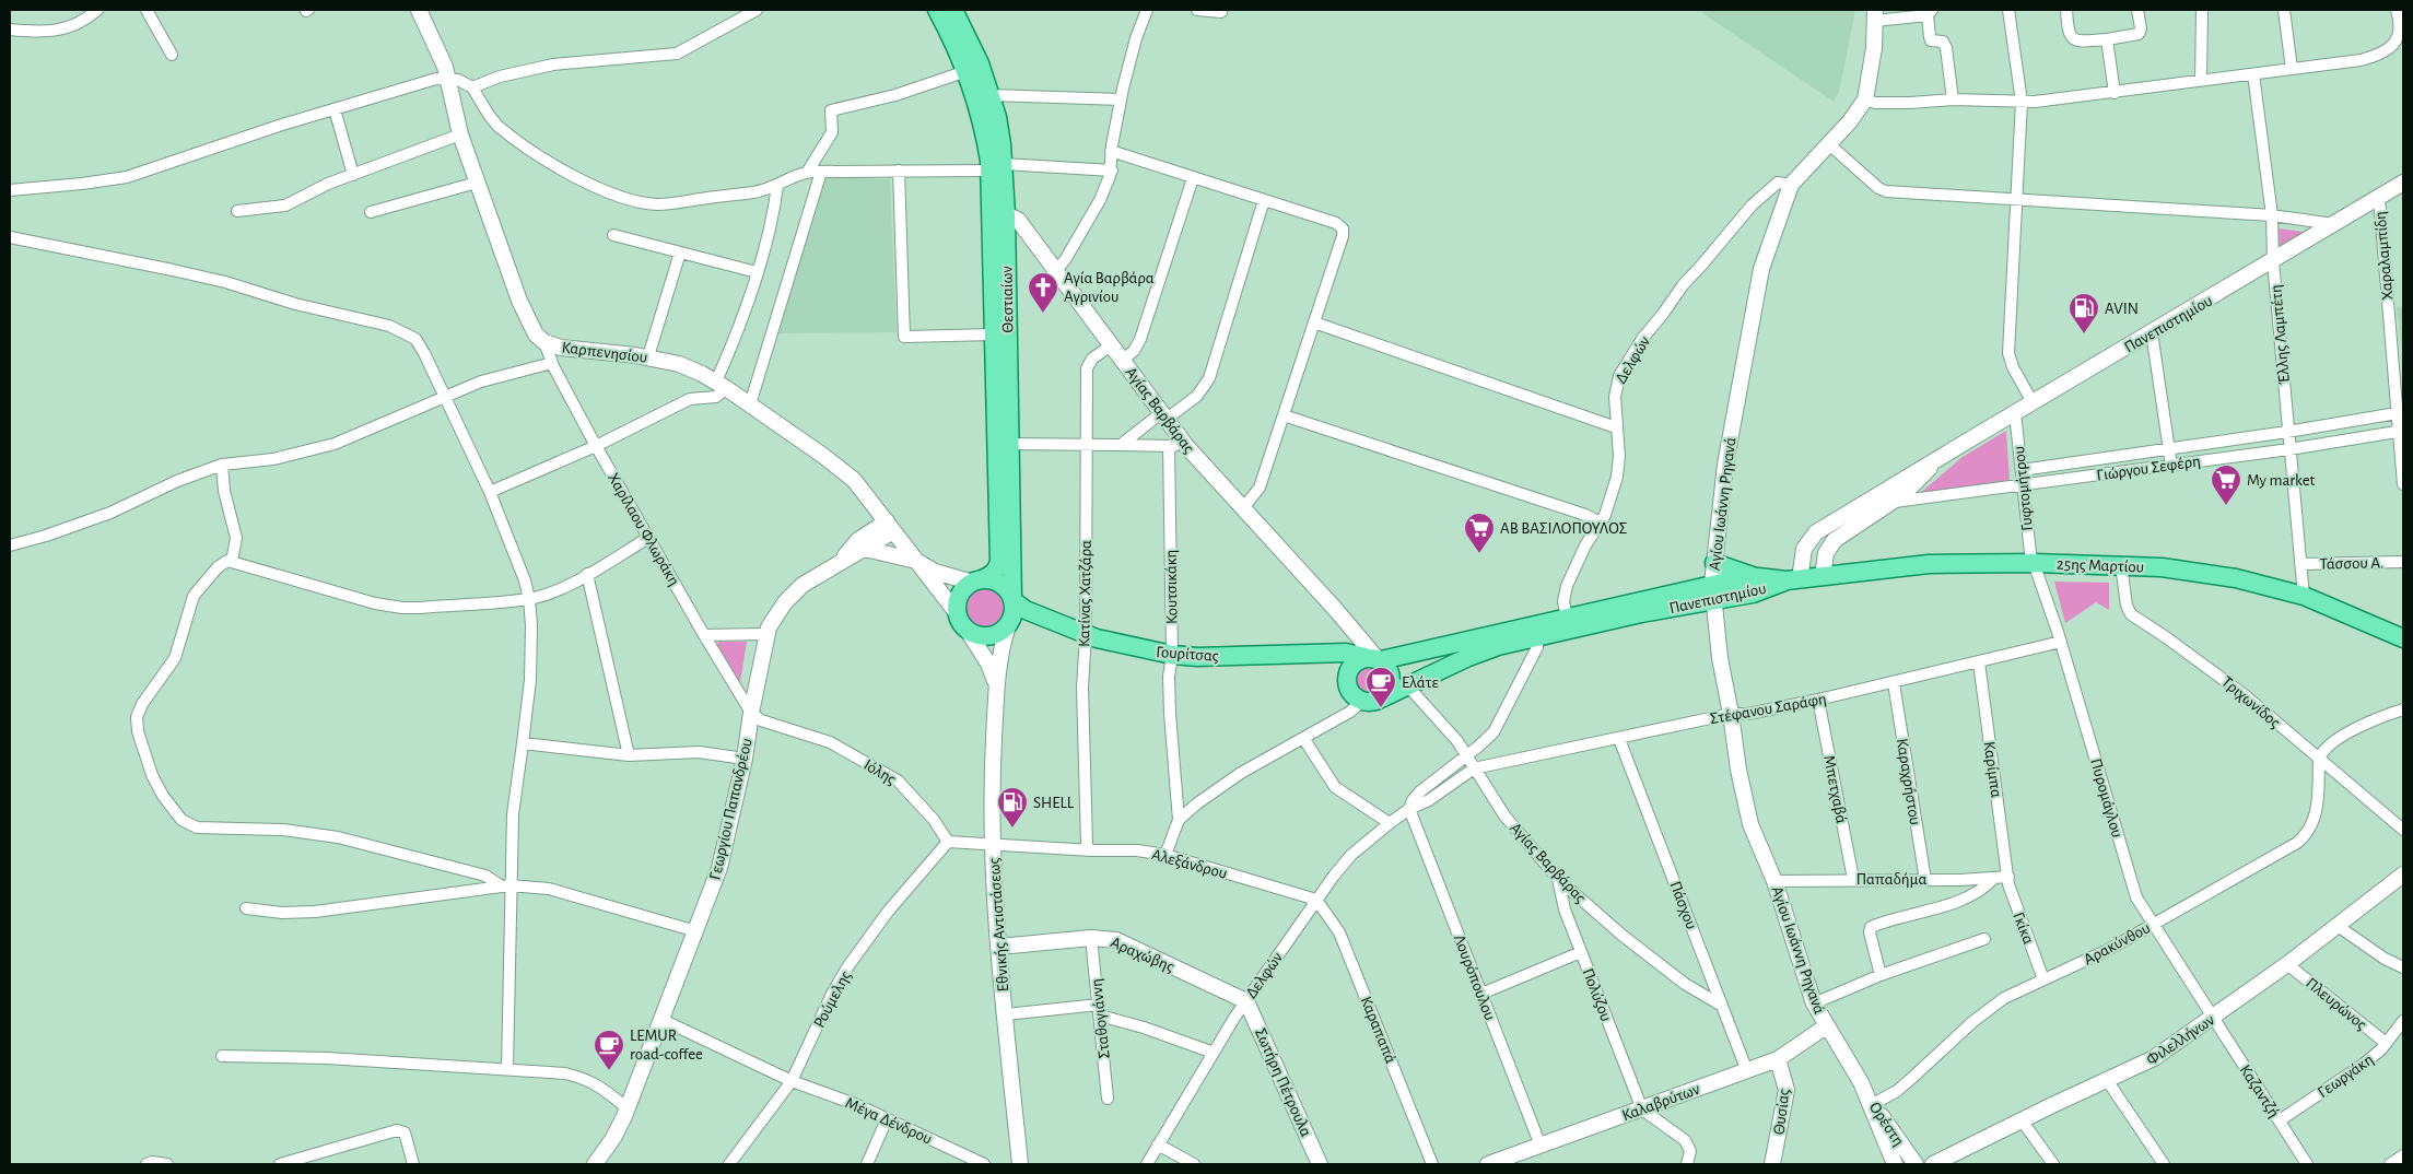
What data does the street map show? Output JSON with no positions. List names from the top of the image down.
{
  "streets": {
    "main road": [
      "Θεστιαίων",
      "Πανεπιστημίου",
      "25ης Μαρτίου",
      "Γουρίτσας"
    ],
    "street": [
      "Χαραλαμπίδη",
      "Έλλης Λαμπέτη",
      "Καρπενησίου",
      "Δελφών",
      "Αγίας Βαρβάρας",
      "Γιώργου Σεφέρη",
      "Γυφτομήτρου",
      "Αγίου Ιωάννη Ρηγανά",
      "Χαρίλαου Φλωράκη",
      "Τάσσου Α.",
      "Κουτσικάκη",
      "Κατίνας Χατζάρα",
      "Τριχωνίδος",
      "Στέφανου Σαράφη",
      "Καρίμπα",
      "Ιόλης",
      "Καραχρήστου",
      "Μπετχαβά",
      "Πυρομάγλου",
      "Γεωργίου Παπανδρέου",
      "Αλεξάνδρου",
      "Παπαδήμα",
      "Πάσχου",
      "Εθνικής Αντιστάσεως",
      "Γκίκα",
      "Αρακύνθου",
      "Αραχώβης",
      "Λουρόπουλου",
      "Πολύζου",
      "Ρούμελης",
      "Πλευρώνος",
      "Σταθογιάννη",
      "Καραπαπά",
      "Φιλελλήνων",
      "Γεωργάκη",
      "Σωτήρη Πέτρουλα",
      "Καζαντζή",
      "Καλαβρύτων",
      "Θυσίας",
      "Μέγα Δένδρου",
      "Ορέστη"
    ]
  },
  "crossings": [
    ["Χαραλαμπίδη", "Πανεπιστημίου"],
    ["Χαραλαμπίδη", "Γιώργου Σεφέρη"],
    ["Θεστιαίων", "Καρπενησίου"],
    ["Θεστιαίων", "Αγίας Βαρβάρας"],
    ["Θεστιαίων", "Γουρίτσας"],
    ["Θεστιαίων", "Εθνικής Αντιστάσεως"],
    ["Πανεπιστημίου", "Έλλης Λαμπέτη"],
    ["Πανεπιστημίου", "Δελφών"],
    ["Πανεπιστημίου", "Αγίας Βαρβάρας"],
    ["Πανεπιστημίου", "Γιώργου Σεφέρη"],
    ["Πανεπιστημίου", "Γυφτομήτρου"],
    ["Πανεπιστημίου", "Αγίου Ιωάννη Ρηγανά"],
    ["Πανεπιστημίου", "25ης Μαρτίου"],
    ["Πανεπιστημίου", "Γουρίτσας"],
    ["Έλλης Λαμπέτη", "Γιώργου Σεφέρη"],
    ["Έλλης Λαμπέτη", "Τάσσου Α."],
    ["Έλλης Λαμπέτη", "25ης Μαρτίου"],
    ["Καρπενησίου", "Χαρίλαου Φλωράκη"],
    ["Καρπενησίου", "Γουρίτσας"],
    ["Καρπενησίου", "Εθνικής Αντιστάσεως"],
    ["Δελφών", "Αγίας Βαρβάρας"],
    ["Δελφών", "Αγίου Ιωάννη Ρηγανά"],
    ["Δελφών", "Στέφανου Σαράφη"],
    ["Δελφών", "Αλεξάνδρου"],
    ["Δελφών", "Αραχώβης"],
    ["Δελφών", "Λουρόπουλου"],
    ["Δελφών", "Καραπαπά"],
    ["Δελφών", "Σωτήρη Πέτρουλα"],
    ["Αγίας Βαρβάρας", "Κατίνας Χατζάρα"],
    ["Αγίας Βαρβάρας", "Γουρίτσας"],
    ["Αγίας Βαρβάρας", "Στέφανου Σαράφη"],
    ["Αγίας Βαρβάρας", "Πάσχου"],
    ["Αγίας Βαρβάρας", "Πολύζου"],
    ["Γιώργου Σεφέρη", "Γυφτομήτρου"],
    ["Γυφτομήτρου", "25ης Μαρτίου"],
    ["Γυφτομήτρου", "Πυρομάγλου"],
    ["Αγίου Ιωάννη Ρηγανά", "Στέφανου Σαράφη"],
    ["Αγίου Ιωάννη Ρηγανά", "Παπαδήμα"],
    ["Αγίου Ιωάννη Ρηγανά", "Καλαβρύτων"],
    ["Αγίου Ιωάννη Ρηγανά", "Ορέστη"],
    ["Χαρίλαου Φλωράκη", "Ιόλης"],
    ["Χαρίλαου Φλωράκη", "Γεωργίου Παπανδρέου"],
    ["25ης Μαρτίου", "Τριχωνίδος"],
    ["25ης Μαρτίου", "Πυρομάγλου"],
    ["Κουτσικάκη", "Γουρίτσας"],
    ["Κουτσικάκη", "Αλεξάνδρου"],
    ["Κατίνας Χατζάρα", "Γουρίτσας"],
    ["Κατίνας Χατζάρα", "Αλεξάνδρου"],
    ["Γουρίτσας", "Εθνικής Αντιστάσεως"],
    ["Τριχωνίδος", "Αρακύνθου"],
    ["Στέφανου Σαράφη", "Καρίμπα"],
    ["Στέφανου Σαράφη", "Καραχρήστου"],
    ["Στέφανου Σαράφη", "Μπετχαβά"],
    ["Στέφανου Σαράφη", "Πυρομάγλου"],
    ["Στέφανου Σαράφη", "Πάσχου"],
    ["Καρίμπα", "Παπαδήμα"],
    ["Καρίμπα", "Γκίκα"],
    ["Ιόλης", "Γεωργίου Παπανδρέου"],
    ["Ιόλης", "Ρούμελης"],
    ["Καραχρήστου", "Παπαδήμα"],
    ["Μπετχαβά", "Παπαδήμα"],
    ["Πυρομάγλου", "Αρακύνθου"],
    ["Πυρομάγλου", "Φιλελλήνων"],
    ["Πυρομάγλου", "Καζαντζή"],
    ["Γεωργίου Παπανδρέου", "Μέγα Δένδρου"],
    ["Αλεξάνδρου", "Εθνικής Αντιστάσεως"],
    ["Αλεξάνδρου", "Καραπαπά"],
    ["Παπαδήμα", "Γκίκα"],
    ["Πάσχου", "Καλαβρύτων"],
    ["Εθνικής Αντιστάσεως", "Αραχώβης"],
    ["Γκίκα", "Αρακύνθου"],
    ["Αρακύνθου", "Ορέστη"],
    ["Αραχώβης", "Σταθογιάννη"],
    ["Αραχώβης", "Σωτήρη Πέτρουλα"],
    ["Λουρόπουλου", "Καλαβρύτων"],
    ["Πολύζου", "Καλαβρύτων"],
    ["Ρούμελης", "Μέγα Δένδρου"],
    ["Πλευρώνος", "Φιλελλήνων"],
    ["Πλευρώνος", "Γεωργάκη"],
    ["Φιλελλήνων", "Καζαντζή"],
    ["Γεωργάκη", "Καζαντζή"],
    ["Καλαβρύτων", "Θυσίας"]
  ],
  "places": {
    "church": ["Αγία Βαρβάρα Αγρινίου"],
    "fuel station": ["AVIN", "SHELL"],
    "supermarket": ["My market", "ΑΒ ΒΑΣΙΛΟΠΟΥΛΟΣ"],
    "cafe": ["Ελάτε", "LEMUR road-coffee"]
  }
}
